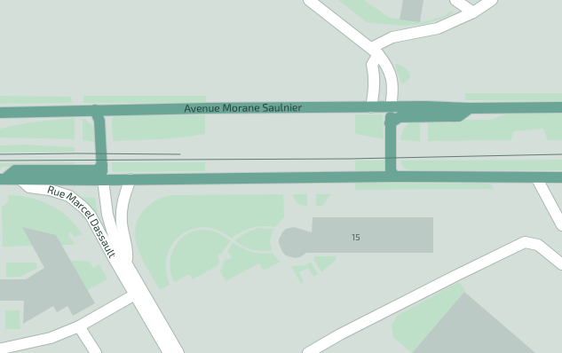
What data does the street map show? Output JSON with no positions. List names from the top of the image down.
{
  "streets": {
    "main road": ["Avenue Morane Saulnier"],
    "street": ["Rue Marcel Dassault"]
  },
  "house_numbers": ["15"]
}
